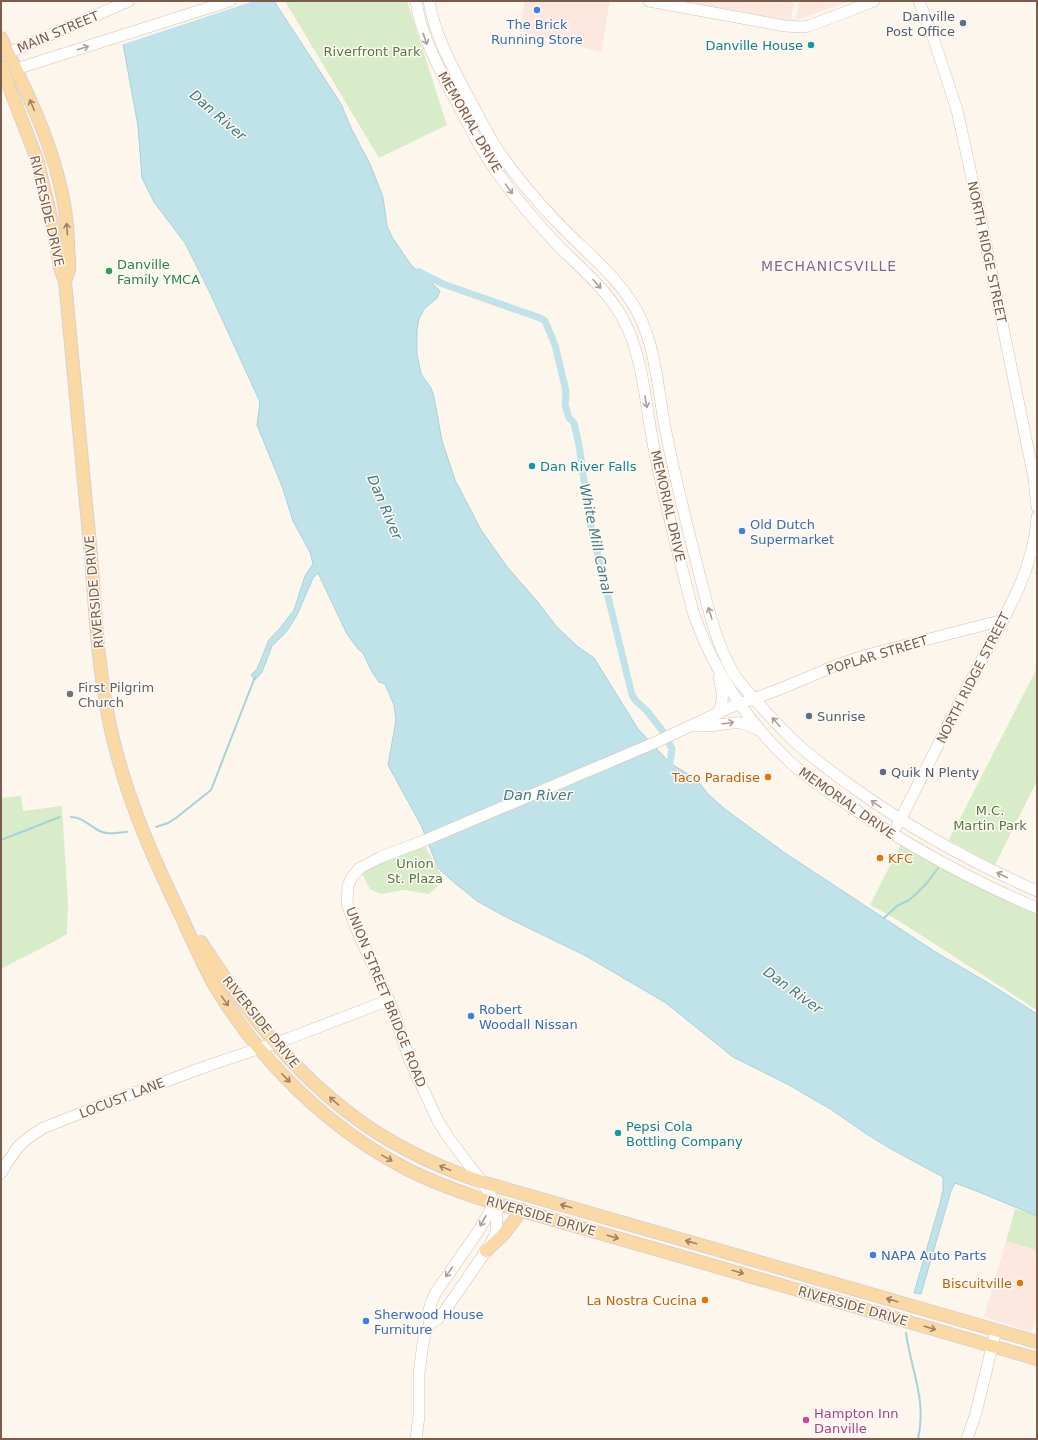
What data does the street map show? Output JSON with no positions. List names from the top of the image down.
{
  "streets": {
    "main road": [
      "MAIN STREET",
      "MEMORIAL DRIVE",
      "RIVERSIDE DRIVE",
      "NORTH RIDGE STREET",
      "POPLAR STREET",
      "UNION STREET BRIDGE ROAD",
      "LOCUST LANE"
    ]
  },
  "crossings": [
    ["MAIN STREET", "RIVERSIDE DRIVE"],
    ["MEMORIAL DRIVE", "NORTH RIDGE STREET"],
    ["MEMORIAL DRIVE", "POPLAR STREET"],
    ["MEMORIAL DRIVE", "UNION STREET BRIDGE ROAD"],
    ["RIVERSIDE DRIVE", "UNION STREET BRIDGE ROAD"],
    ["RIVERSIDE DRIVE", "LOCUST LANE"],
    ["NORTH RIDGE STREET", "POPLAR STREET"],
    ["POPLAR STREET", "UNION STREET BRIDGE ROAD"],
    ["UNION STREET BRIDGE ROAD", "LOCUST LANE"]
  ],
  "districts": ["MECHANICSVILLE"],
  "water": ["Dan River", "White Mill Canal"],
  "parks": ["Riverfront Park", "M.C. Martin Park", "Union St. Plaza"],
  "places": [
    "The Brick Running Store",
    "Danville Post Office",
    "Danville House",
    "Danville Family YMCA",
    "Dan River Falls",
    "Old Dutch Supermarket",
    "First Pilgrim Church",
    "Sunrise",
    "Quik N Plenty",
    "Taco Paradise",
    "KFC",
    "Robert Woodall Nissan",
    "Pepsi Cola Bottling Company",
    "NAPA Auto Parts",
    "Biscuitville",
    "La Nostra Cucina",
    "Sherwood House Furniture",
    "Hampton Inn Danville"
  ]
}
